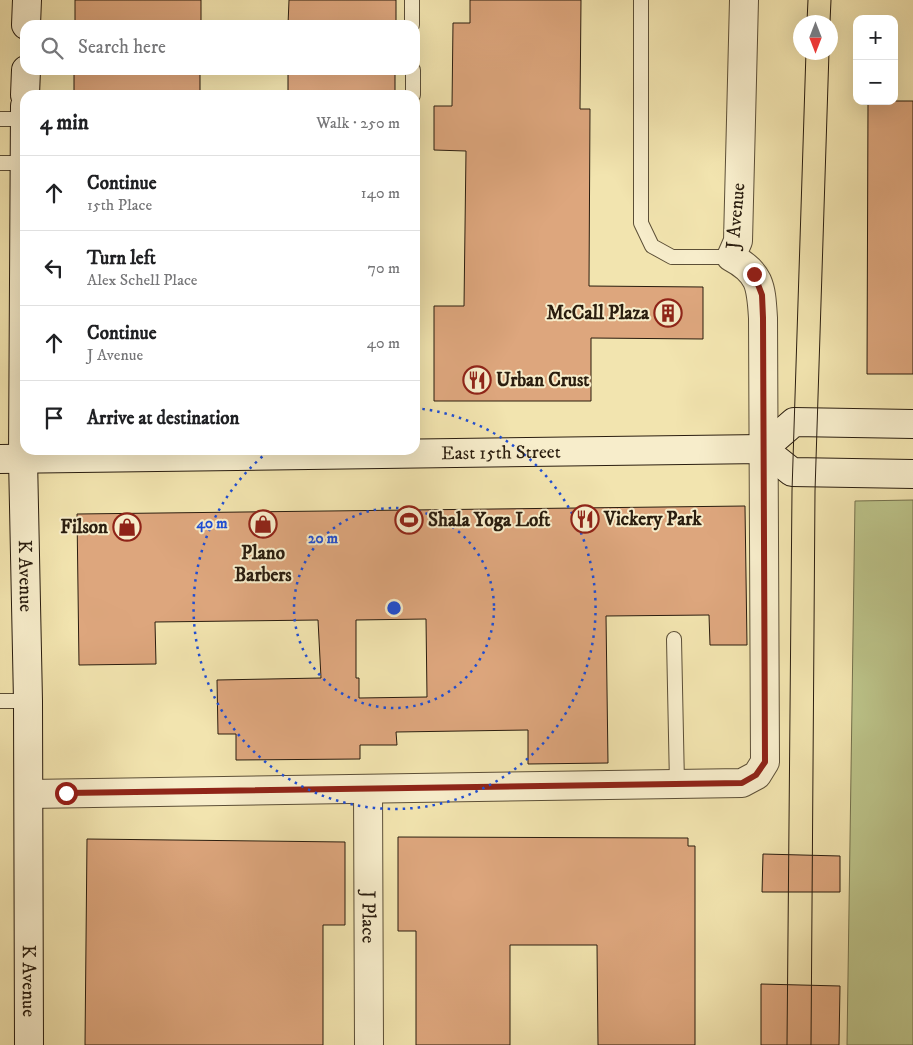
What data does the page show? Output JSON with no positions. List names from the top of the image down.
{
  "streets": {
    "main road": [
      "J Avenue",
      "East 15th Street",
      "K Avenue",
      "J Place"
    ]
  },
  "crossings": [
    ["J Avenue", "East 15th Street"],
    ["East 15th Street", "K Avenue"]
  ],
  "places": {
    "building": ["McCall Plaza"],
    "restaurant": ["Urban Crust", "Vickery Park"],
    "sports": ["Shala Yoga Loft"],
    "shop": ["Plano Barbers", "Filson"]
  },
  "north": "bottom",
  "page": {
    "map_buttons": ["+", "−"],
    "search": "Search here",
    "heading": ["4 min", "Walk · 250 m"],
    "list": [
      ["Continue", "15th Place", "140 m"],
      ["Turn left", "Alex Schell Place", "70 m"],
      ["Continue", "J Avenue", "40 m"],
      "Arrive at destination"
    ]
  },
  "rings": ["40 m", "20 m"]
}
